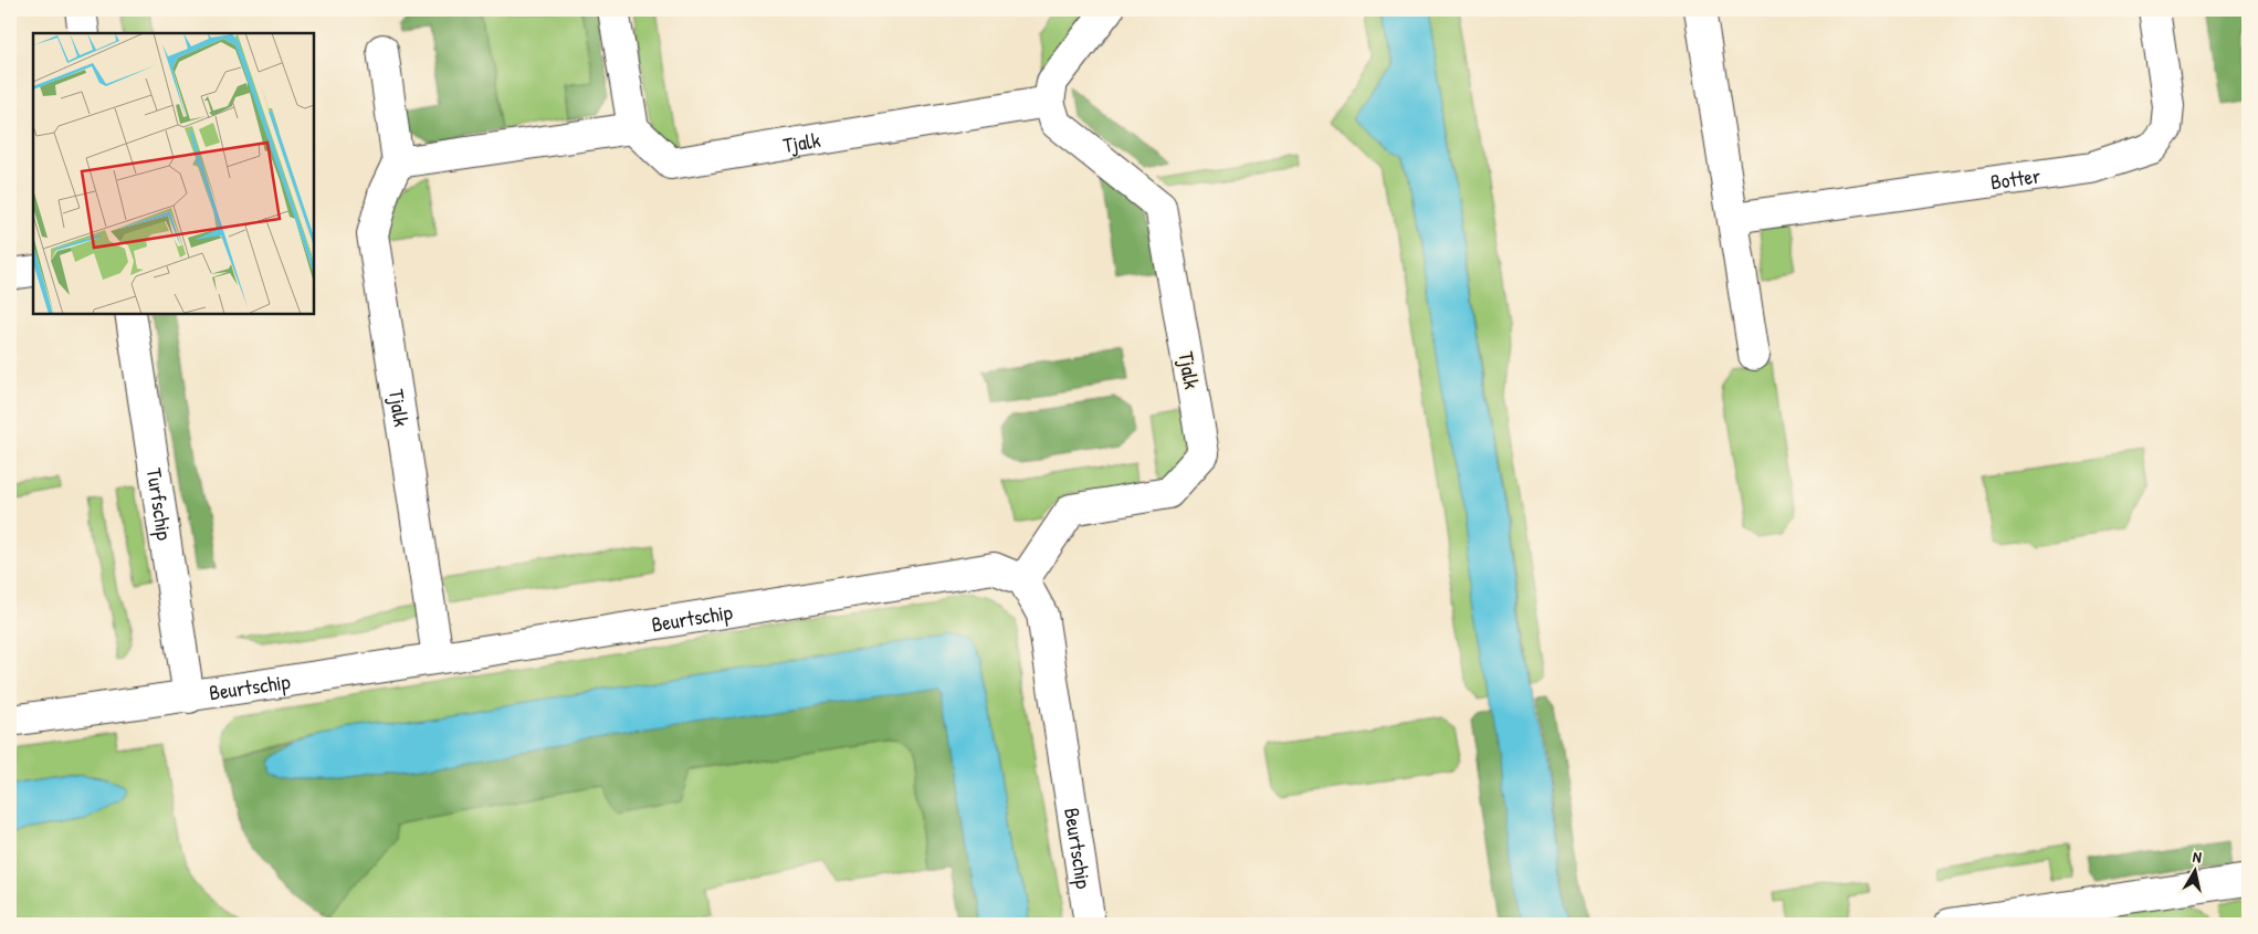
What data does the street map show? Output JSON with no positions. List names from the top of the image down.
{
  "streets": {
    "street": [
      "Tjalk",
      "Botter",
      "Turfschip",
      "Beurtschip"
    ]
  },
  "crossings": [
    ["Tjalk", "Beurtschip"],
    ["Turfschip", "Beurtschip"]
  ],
  "north": "top"
}
